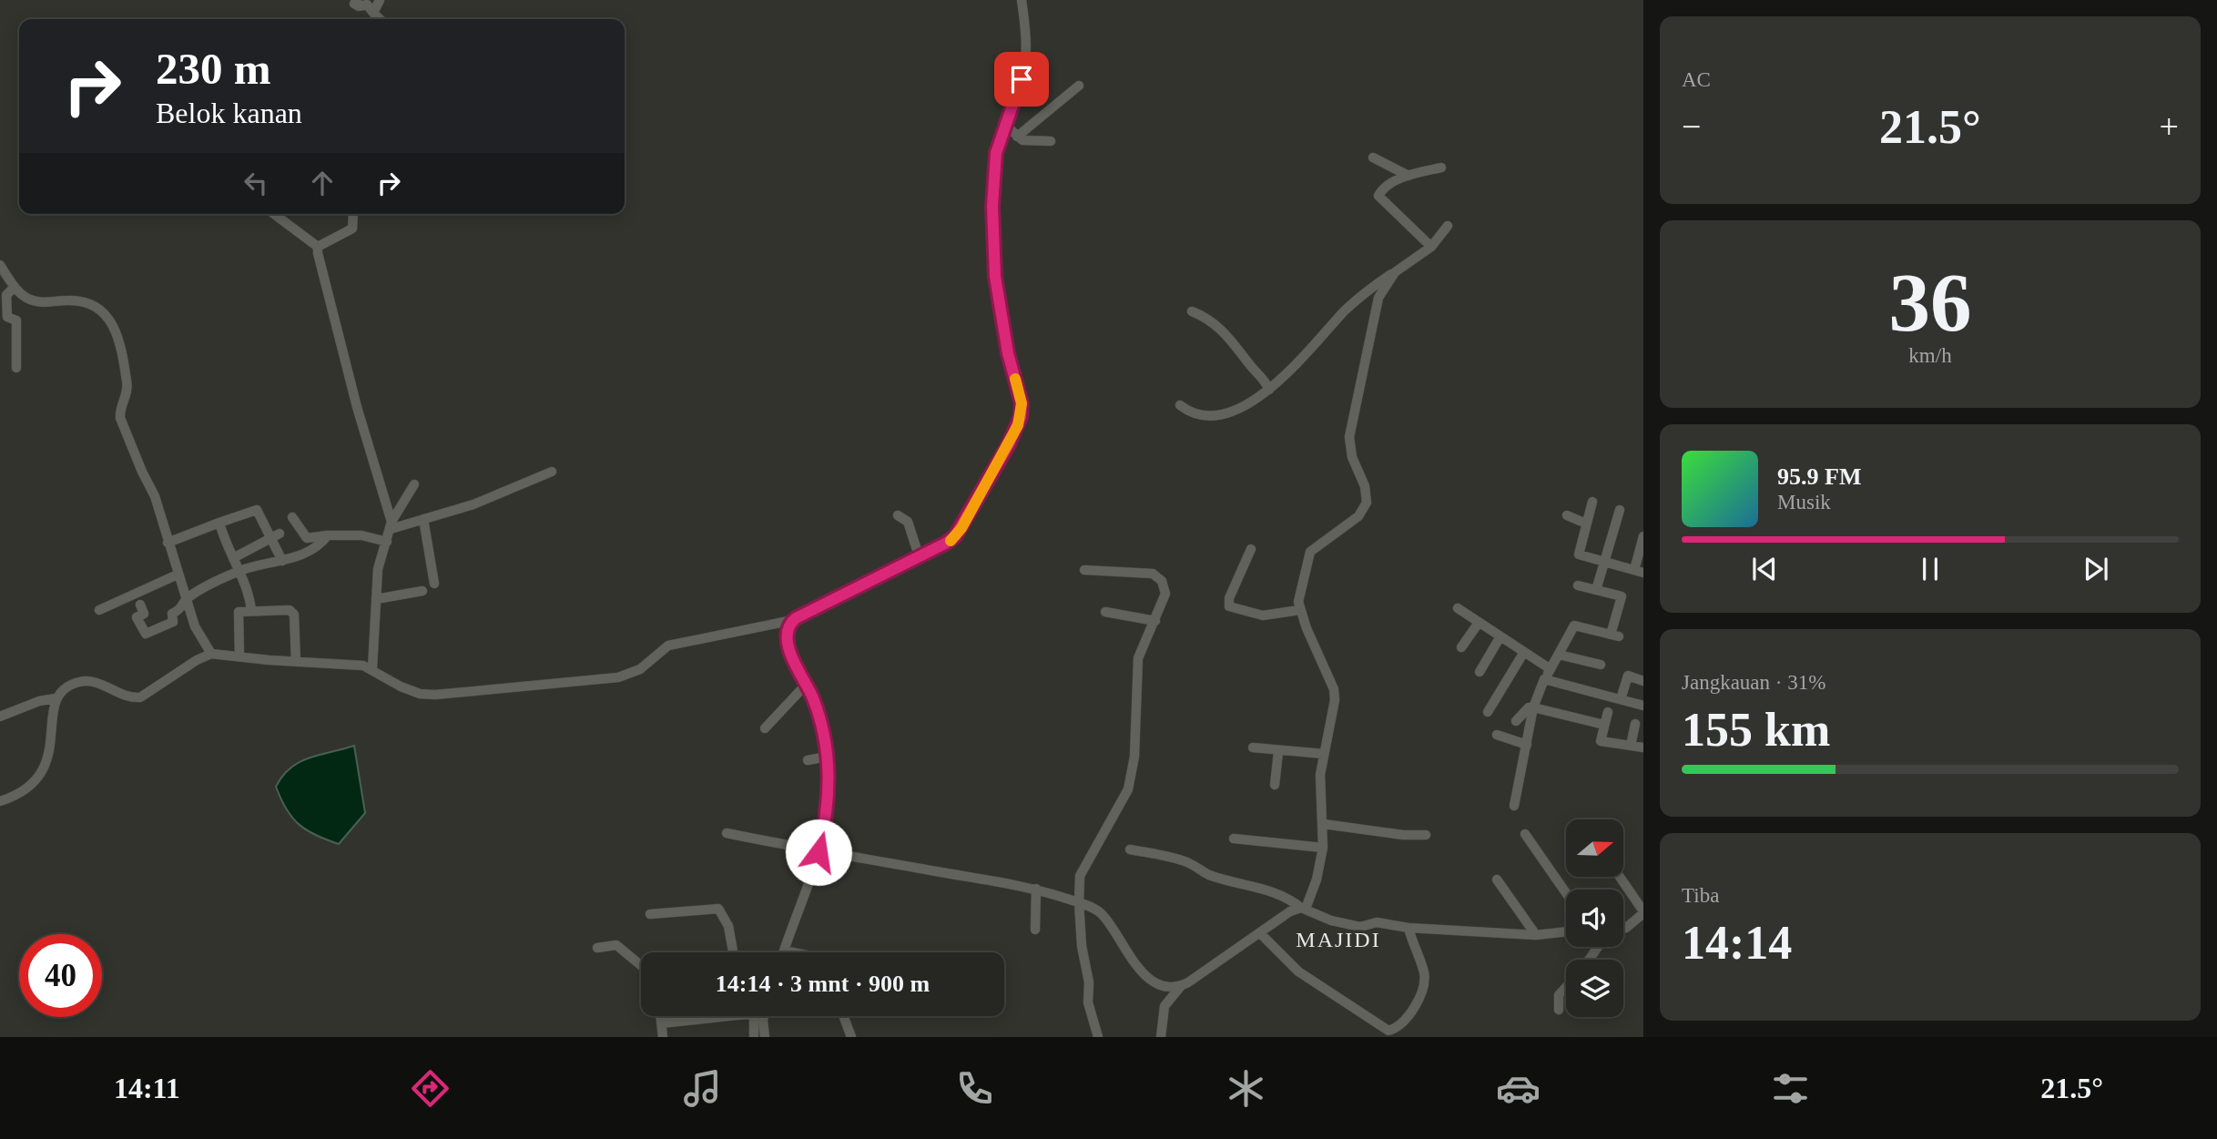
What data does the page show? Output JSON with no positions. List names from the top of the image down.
{
  "districts": ["MAJIDI"],
  "north": "right",
  "page": {
    "tile": [
      "AC",
      ["36", "km/h"],
      ["Jangkauan · 31%", "155 km"],
      ["Tiba", "14:14"]
    ],
    "turn": ["230 m", "Belok kanan"],
    "heat": ["−", "21.5°", "+"],
    "song": ["95.9 FM", "Musik"],
    "limit": "40",
    "trip": "14:14 · 3 mnt · 900 m",
    "tabs": ["14:11", "21.5°"]
  }
}
